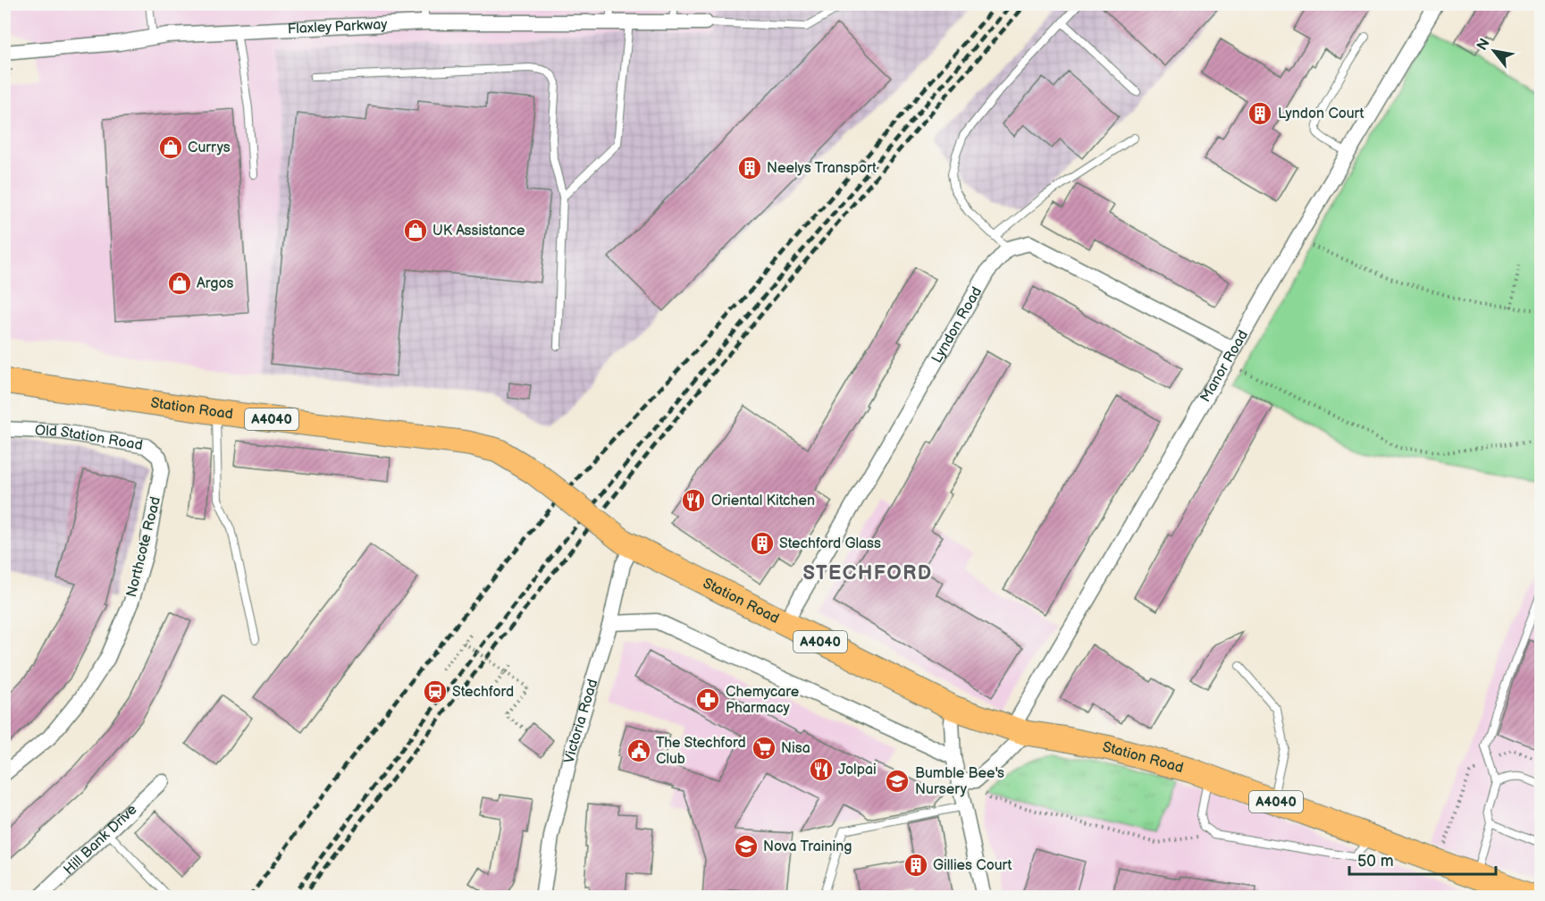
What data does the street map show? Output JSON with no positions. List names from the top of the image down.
{
  "streets": {
    "main road": ["Station Road", "A4040"],
    "street": [
      "Flaxley Parkway",
      "Lyndon Road",
      "Manor Road",
      "Old Station Road",
      "Northcote Road",
      "Victoria Road",
      "Hill Bank Drive"
    ]
  },
  "crossings": [
    ["Lyndon Road", "Station Road"],
    ["Manor Road", "Station Road"],
    ["Station Road", "Victoria Road"],
    ["Old Station Road", "Northcote Road"]
  ],
  "districts": ["STECHFORD"],
  "places": {
    "building": [
      "Lyndon Court",
      "Neelys Transport",
      "Stechford Glass",
      "Gillies Court"
    ],
    "shop": ["Currys", "UK Assistance", "Argos"],
    "restaurant": ["Oriental Kitchen", "Jolpai"],
    "station": ["Stechford"],
    "pharmacy": ["Chemycare Pharmacy"],
    "supermarket": ["Nisa"],
    "public building": ["The Stechford Club"],
    "school or university": ["Bumble Bee's Nursery", "Nova Training"]
  },
  "scale_bar": "50 m",
  "north": "top left"
}
